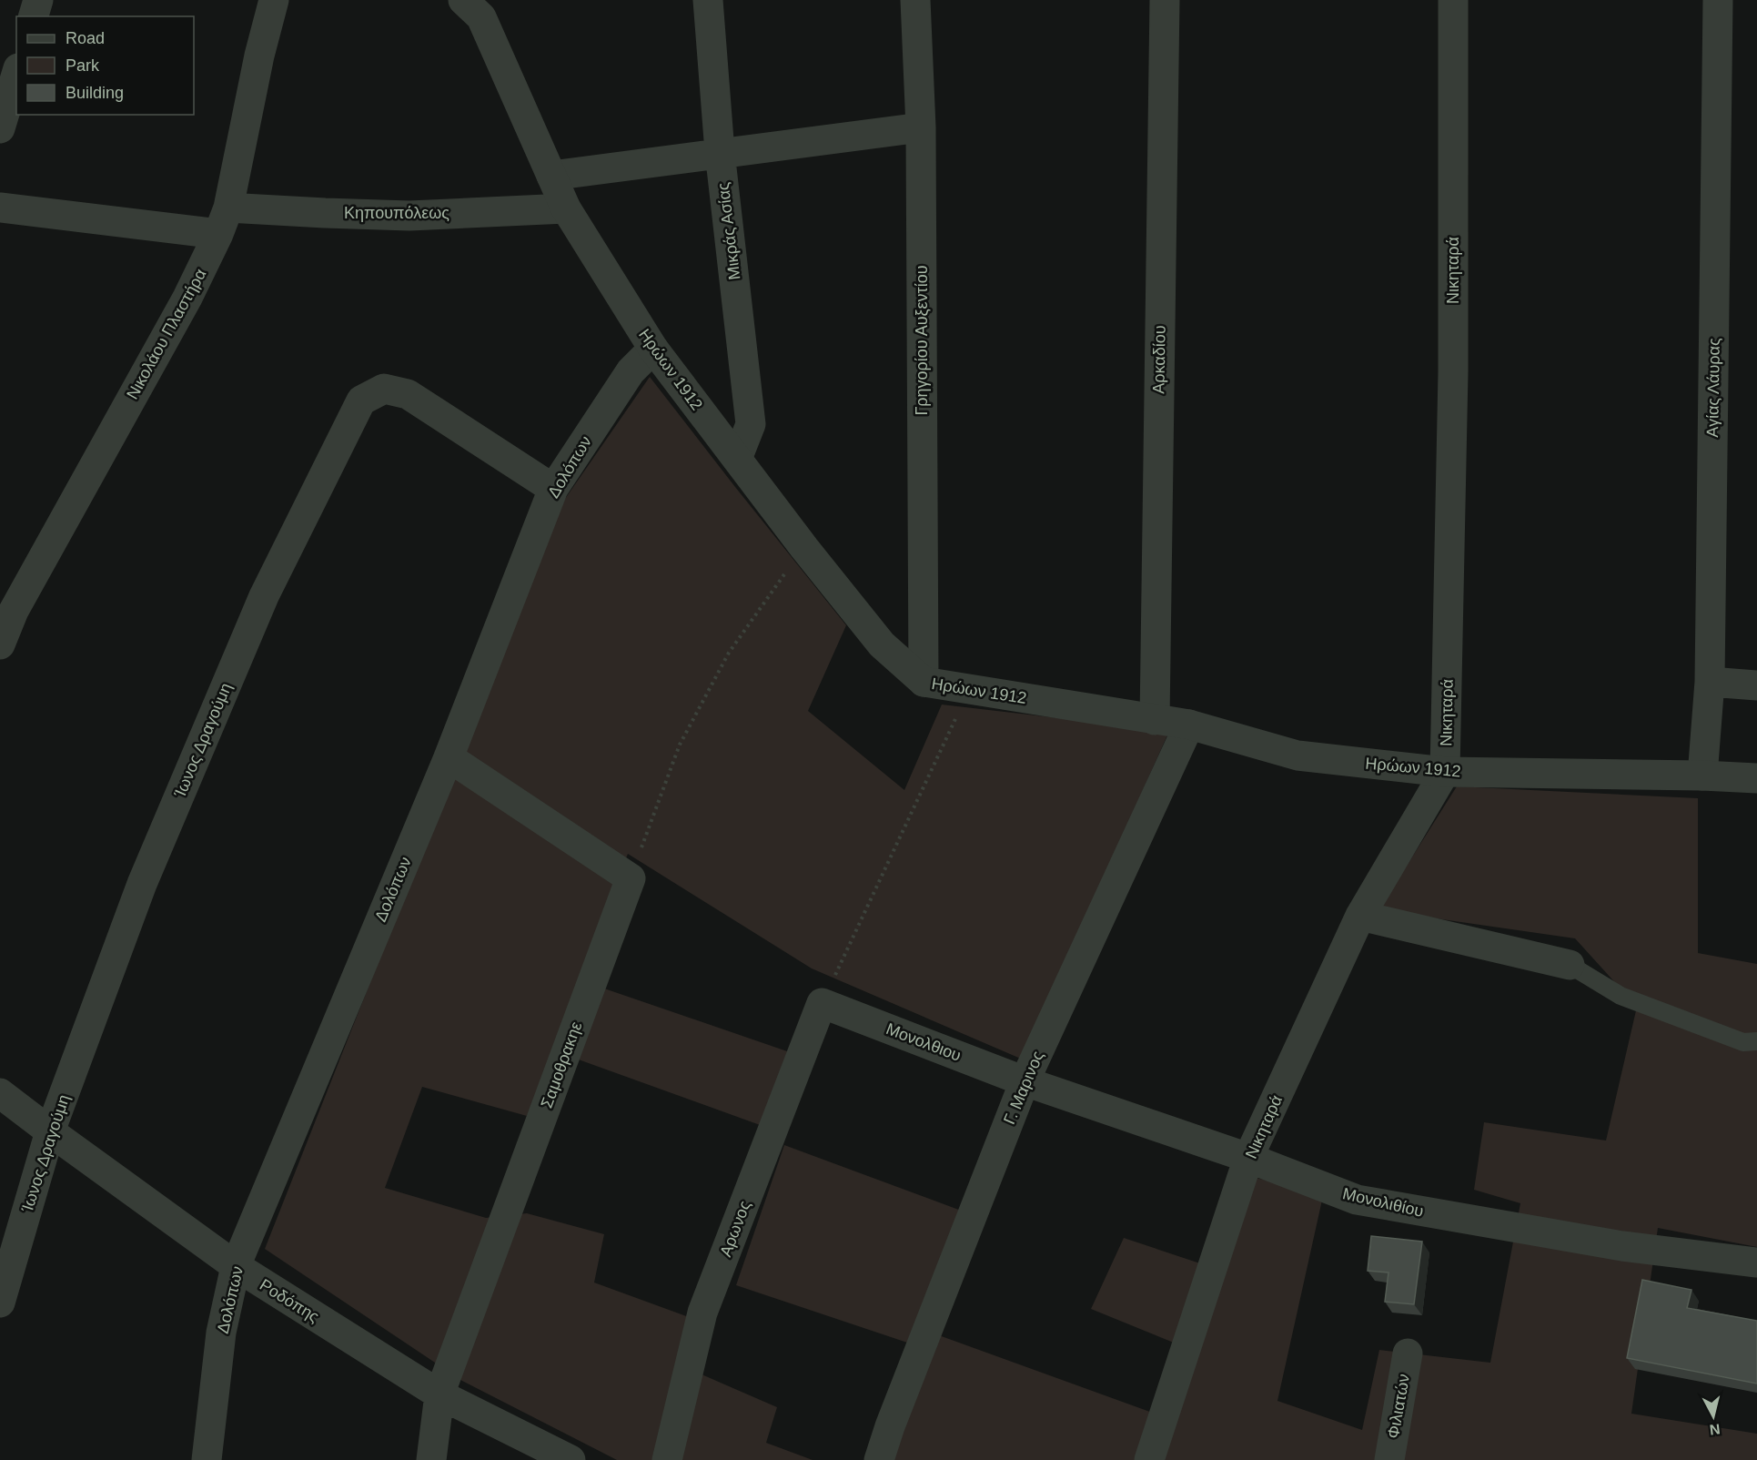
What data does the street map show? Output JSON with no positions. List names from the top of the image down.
{
  "streets": {
    "street": [
      "Κηπουπόλεως",
      "Μικράς Ασίας",
      "Νικηταρά",
      "Νικολάου Πλαστήρα",
      "Γρηγορίου Αυξεντίου",
      "Αρκαδίου",
      "Ηρώων 1912",
      "Αγίας Λάυρας",
      "Δολόπων",
      "Ίωνος Δραγούμη",
      "Μονολθιου",
      "Σαμοθρακηε",
      "Γ. Μαρινος",
      "Μονολιθίου",
      "Αρωνος",
      "Ροδόπης",
      "Φιλιατών"
    ]
  },
  "crossings": [
    ["Κηπουπόλεως", "Νικολάου Πλαστήρα"],
    ["Κηπουπόλεως", "Ηρώων 1912"],
    ["Μικράς Ασίας", "Ηρώων 1912"],
    ["Νικηταρά", "Ηρώων 1912"],
    ["Νικηταρά", "Μονολιθίου"],
    ["Γρηγορίου Αυξεντίου", "Ηρώων 1912"],
    ["Αρκαδίου", "Ηρώων 1912"],
    ["Ηρώων 1912", "Αγίας Λάυρας"],
    ["Ηρώων 1912", "Δολόπων"],
    ["Ηρώων 1912", "Γ. Μαρινος"],
    ["Δολόπων", "Ίωνος Δραγούμη"],
    ["Δολόπων", "Ροδόπης"],
    ["Ίωνος Δραγούμη", "Ροδόπης"],
    ["Μονολθιου", "Γ. Μαρινος"],
    ["Μονολθιου", "Μονολιθίου"],
    ["Μονολθιου", "Αρωνος"],
    ["Σαμοθρακηε", "Ροδόπης"],
    ["Γ. Μαρινος", "Μονολιθίου"]
  ],
  "legend": ["Road", "Park", "Building"],
  "north": "bottom"
}
